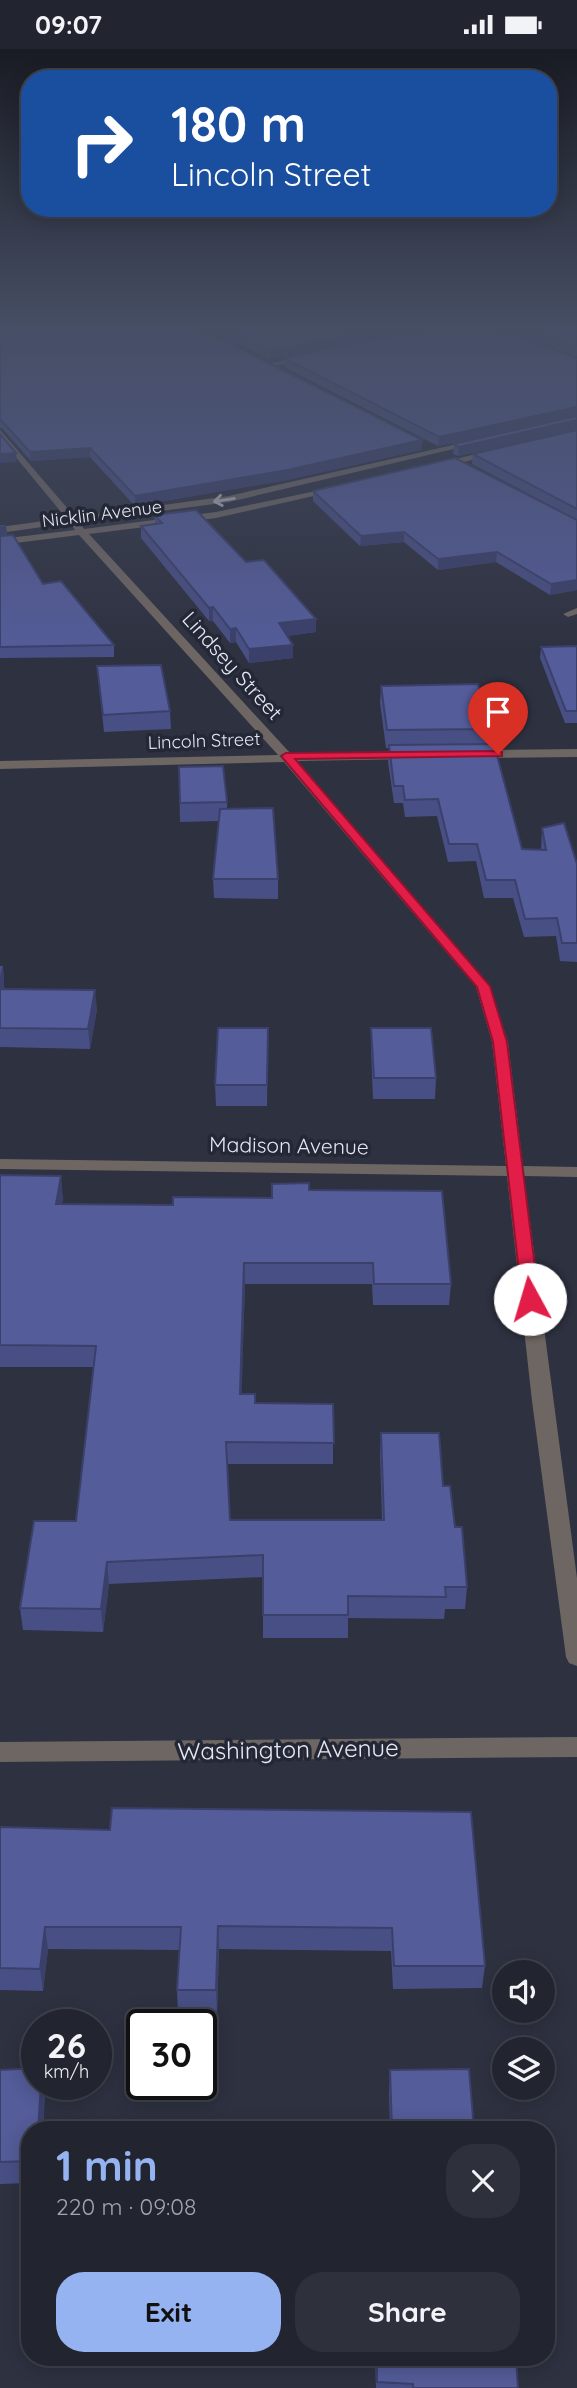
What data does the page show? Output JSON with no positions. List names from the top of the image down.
{
  "streets": {
    "street": [
      "Nicklin Avenue",
      "Lindsey Street",
      "Lincoln Street",
      "Madison Avenue",
      "Washington Avenue"
    ]
  },
  "crossings": [
    ["Nicklin Avenue", "Lindsey Street"],
    ["Lindsey Street", "Lincoln Street"],
    ["Lindsey Street", "Madison Avenue"]
  ],
  "page": {
    "status": "09:07",
    "turn": ["180 m", "Lincoln Street"],
    "speed": "26 km/h",
    "limit": "30",
    "heading": ["1 min", "220 m · 09:08"],
    "buttons": ["Exit", "Share"]
  }
}
